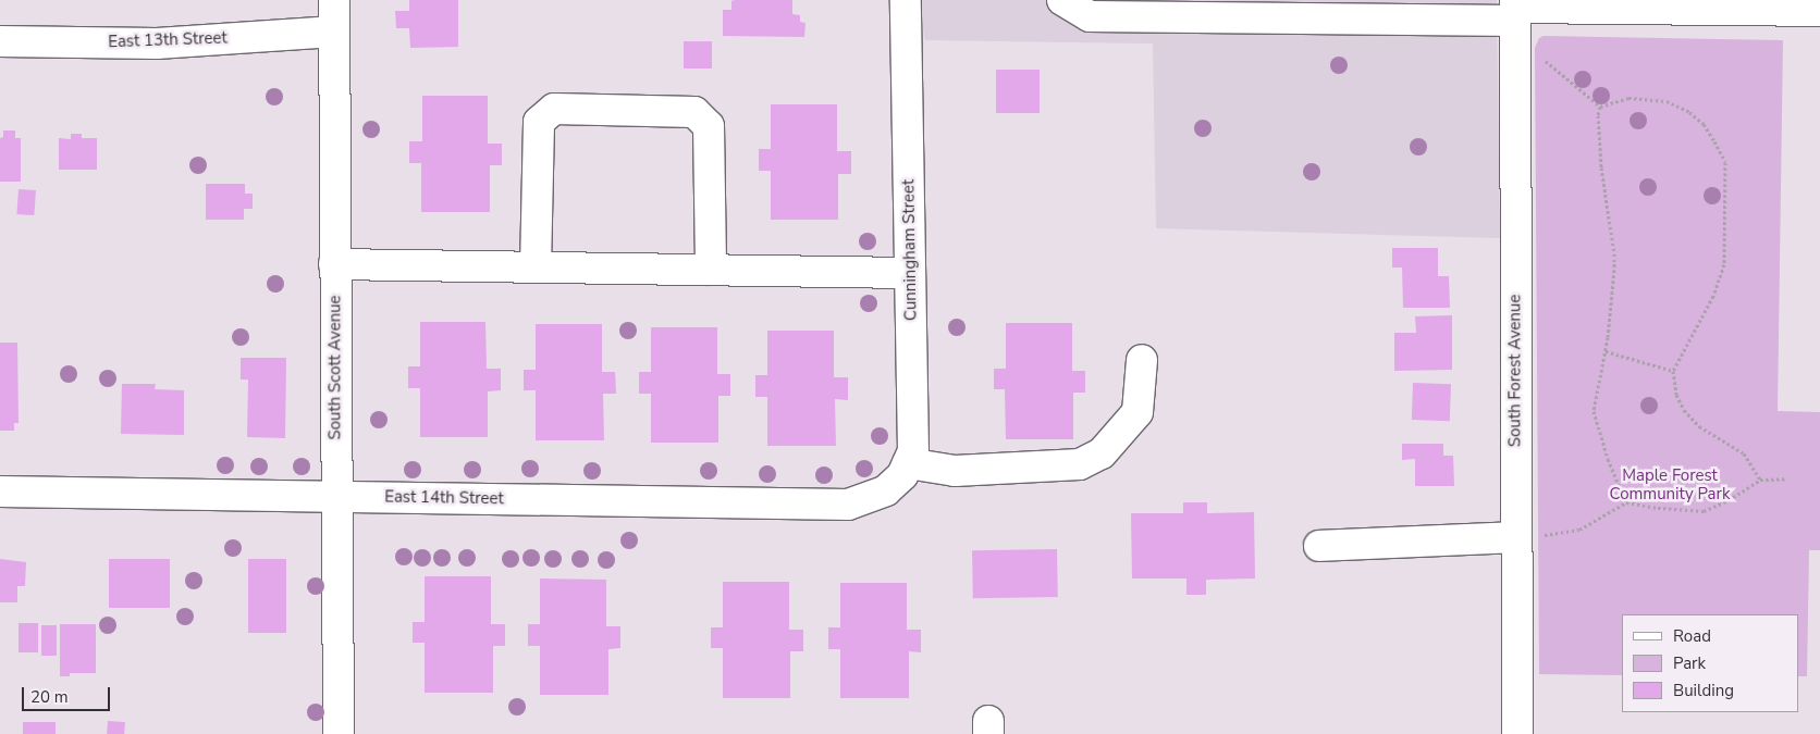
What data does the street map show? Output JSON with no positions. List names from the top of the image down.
{
  "streets": {
    "street": [
      "East 13th Street",
      "Cunningham Street",
      "South Scott Avenue",
      "South Forest Avenue",
      "East 14th Street"
    ]
  },
  "crossings": [
    ["East 13th Street", "South Scott Avenue"],
    ["Cunningham Street", "East 14th Street"],
    ["South Scott Avenue", "East 14th Street"]
  ],
  "parks": ["Maple Forest Community Park"],
  "legend": ["Road", "Park", "Building"],
  "scale_bar": "20 m"
}
